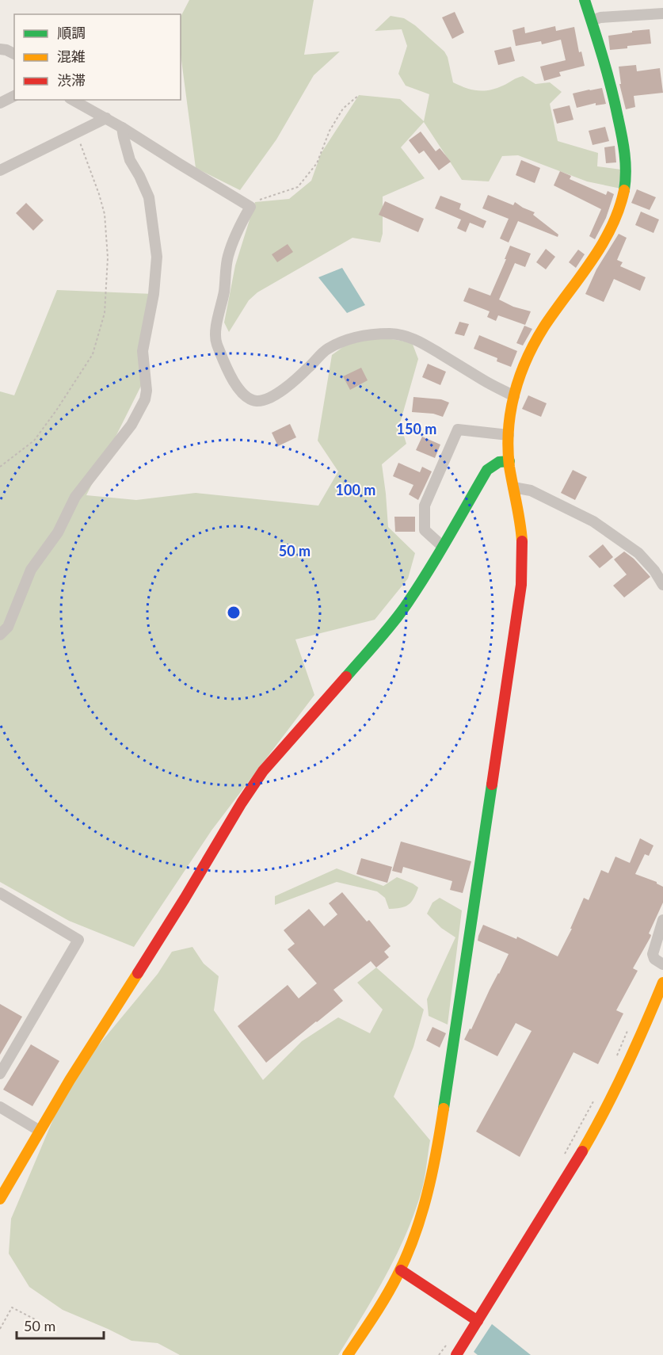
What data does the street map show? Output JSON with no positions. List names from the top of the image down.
{
  "legend": ["順調", "混雑", "渋滞"],
  "scale_bar": "50 m",
  "rings": ["150 m", "100 m", "50 m"]
}
